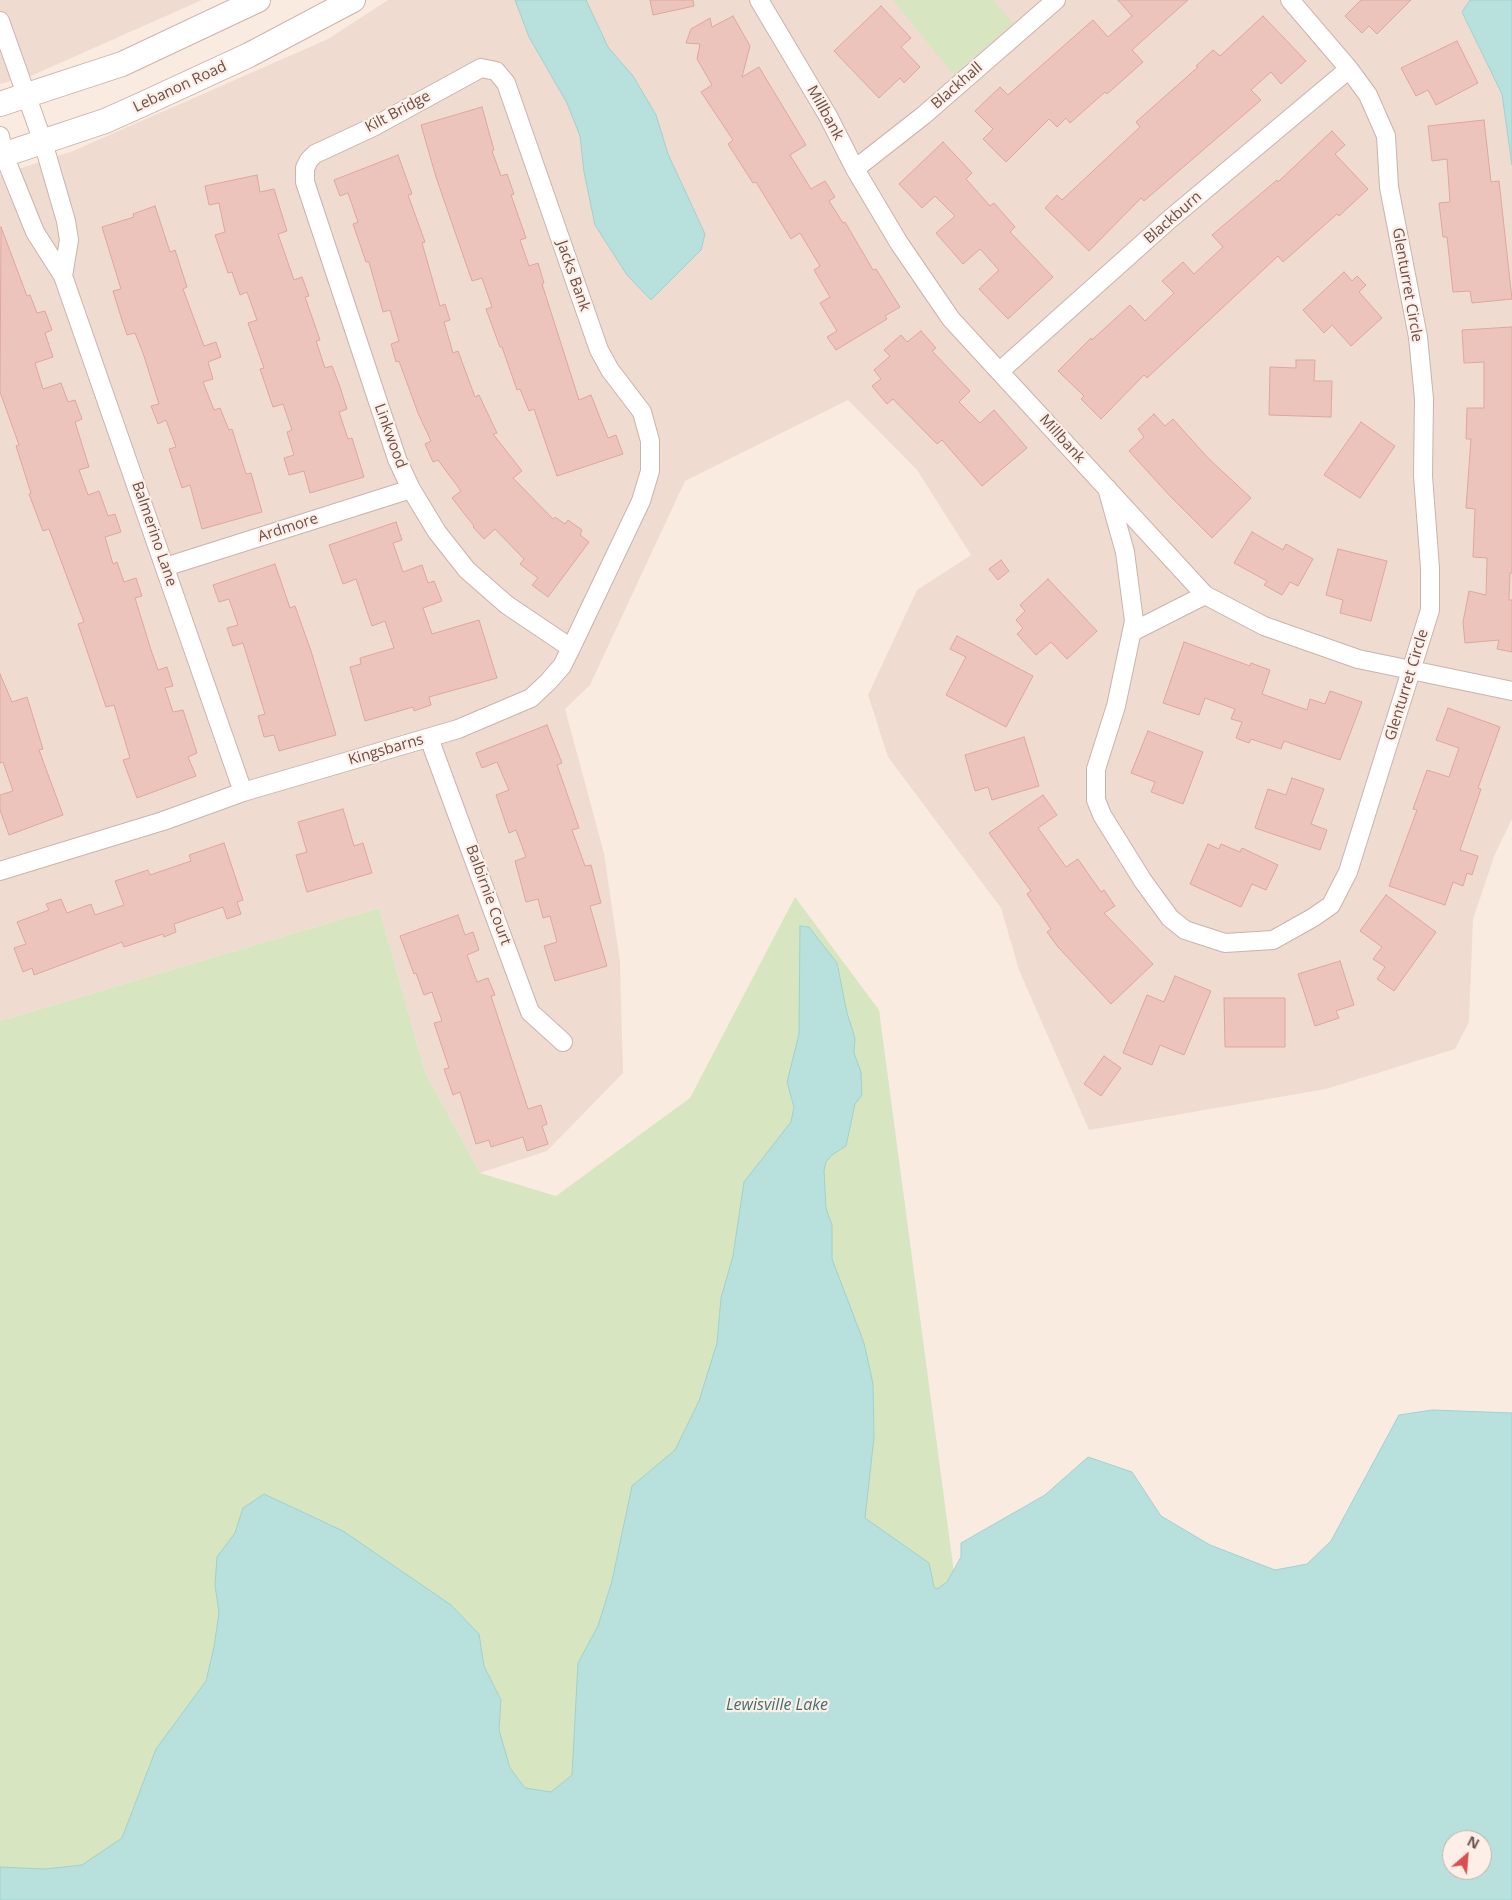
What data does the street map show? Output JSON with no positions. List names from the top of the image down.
{
  "streets": {
    "main road": ["Lebanon Road"],
    "street": [
      "Blackhall",
      "Kilt Bridge",
      "Millbank",
      "Blackburn",
      "Jacks Bank",
      "Glenturret Circle",
      "Linkwood",
      "Ardmore",
      "Balmerino Lane",
      "Kingsbarns",
      "Balbirnie Court"
    ]
  },
  "crossings": [
    ["Blackhall", "Millbank"],
    ["Lebanon Road", "Balmerino Lane"],
    ["Kilt Bridge", "Jacks Bank"],
    ["Kilt Bridge", "Linkwood"],
    ["Millbank", "Blackburn"],
    ["Millbank", "Glenturret Circle"],
    ["Blackburn", "Glenturret Circle"],
    ["Jacks Bank", "Kingsbarns"],
    ["Linkwood", "Ardmore"],
    ["Linkwood", "Kingsbarns"],
    ["Ardmore", "Balmerino Lane"],
    ["Balmerino Lane", "Kingsbarns"],
    ["Kingsbarns", "Balbirnie Court"]
  ],
  "water": ["Lewisville Lake"],
  "north": "top right"
}
